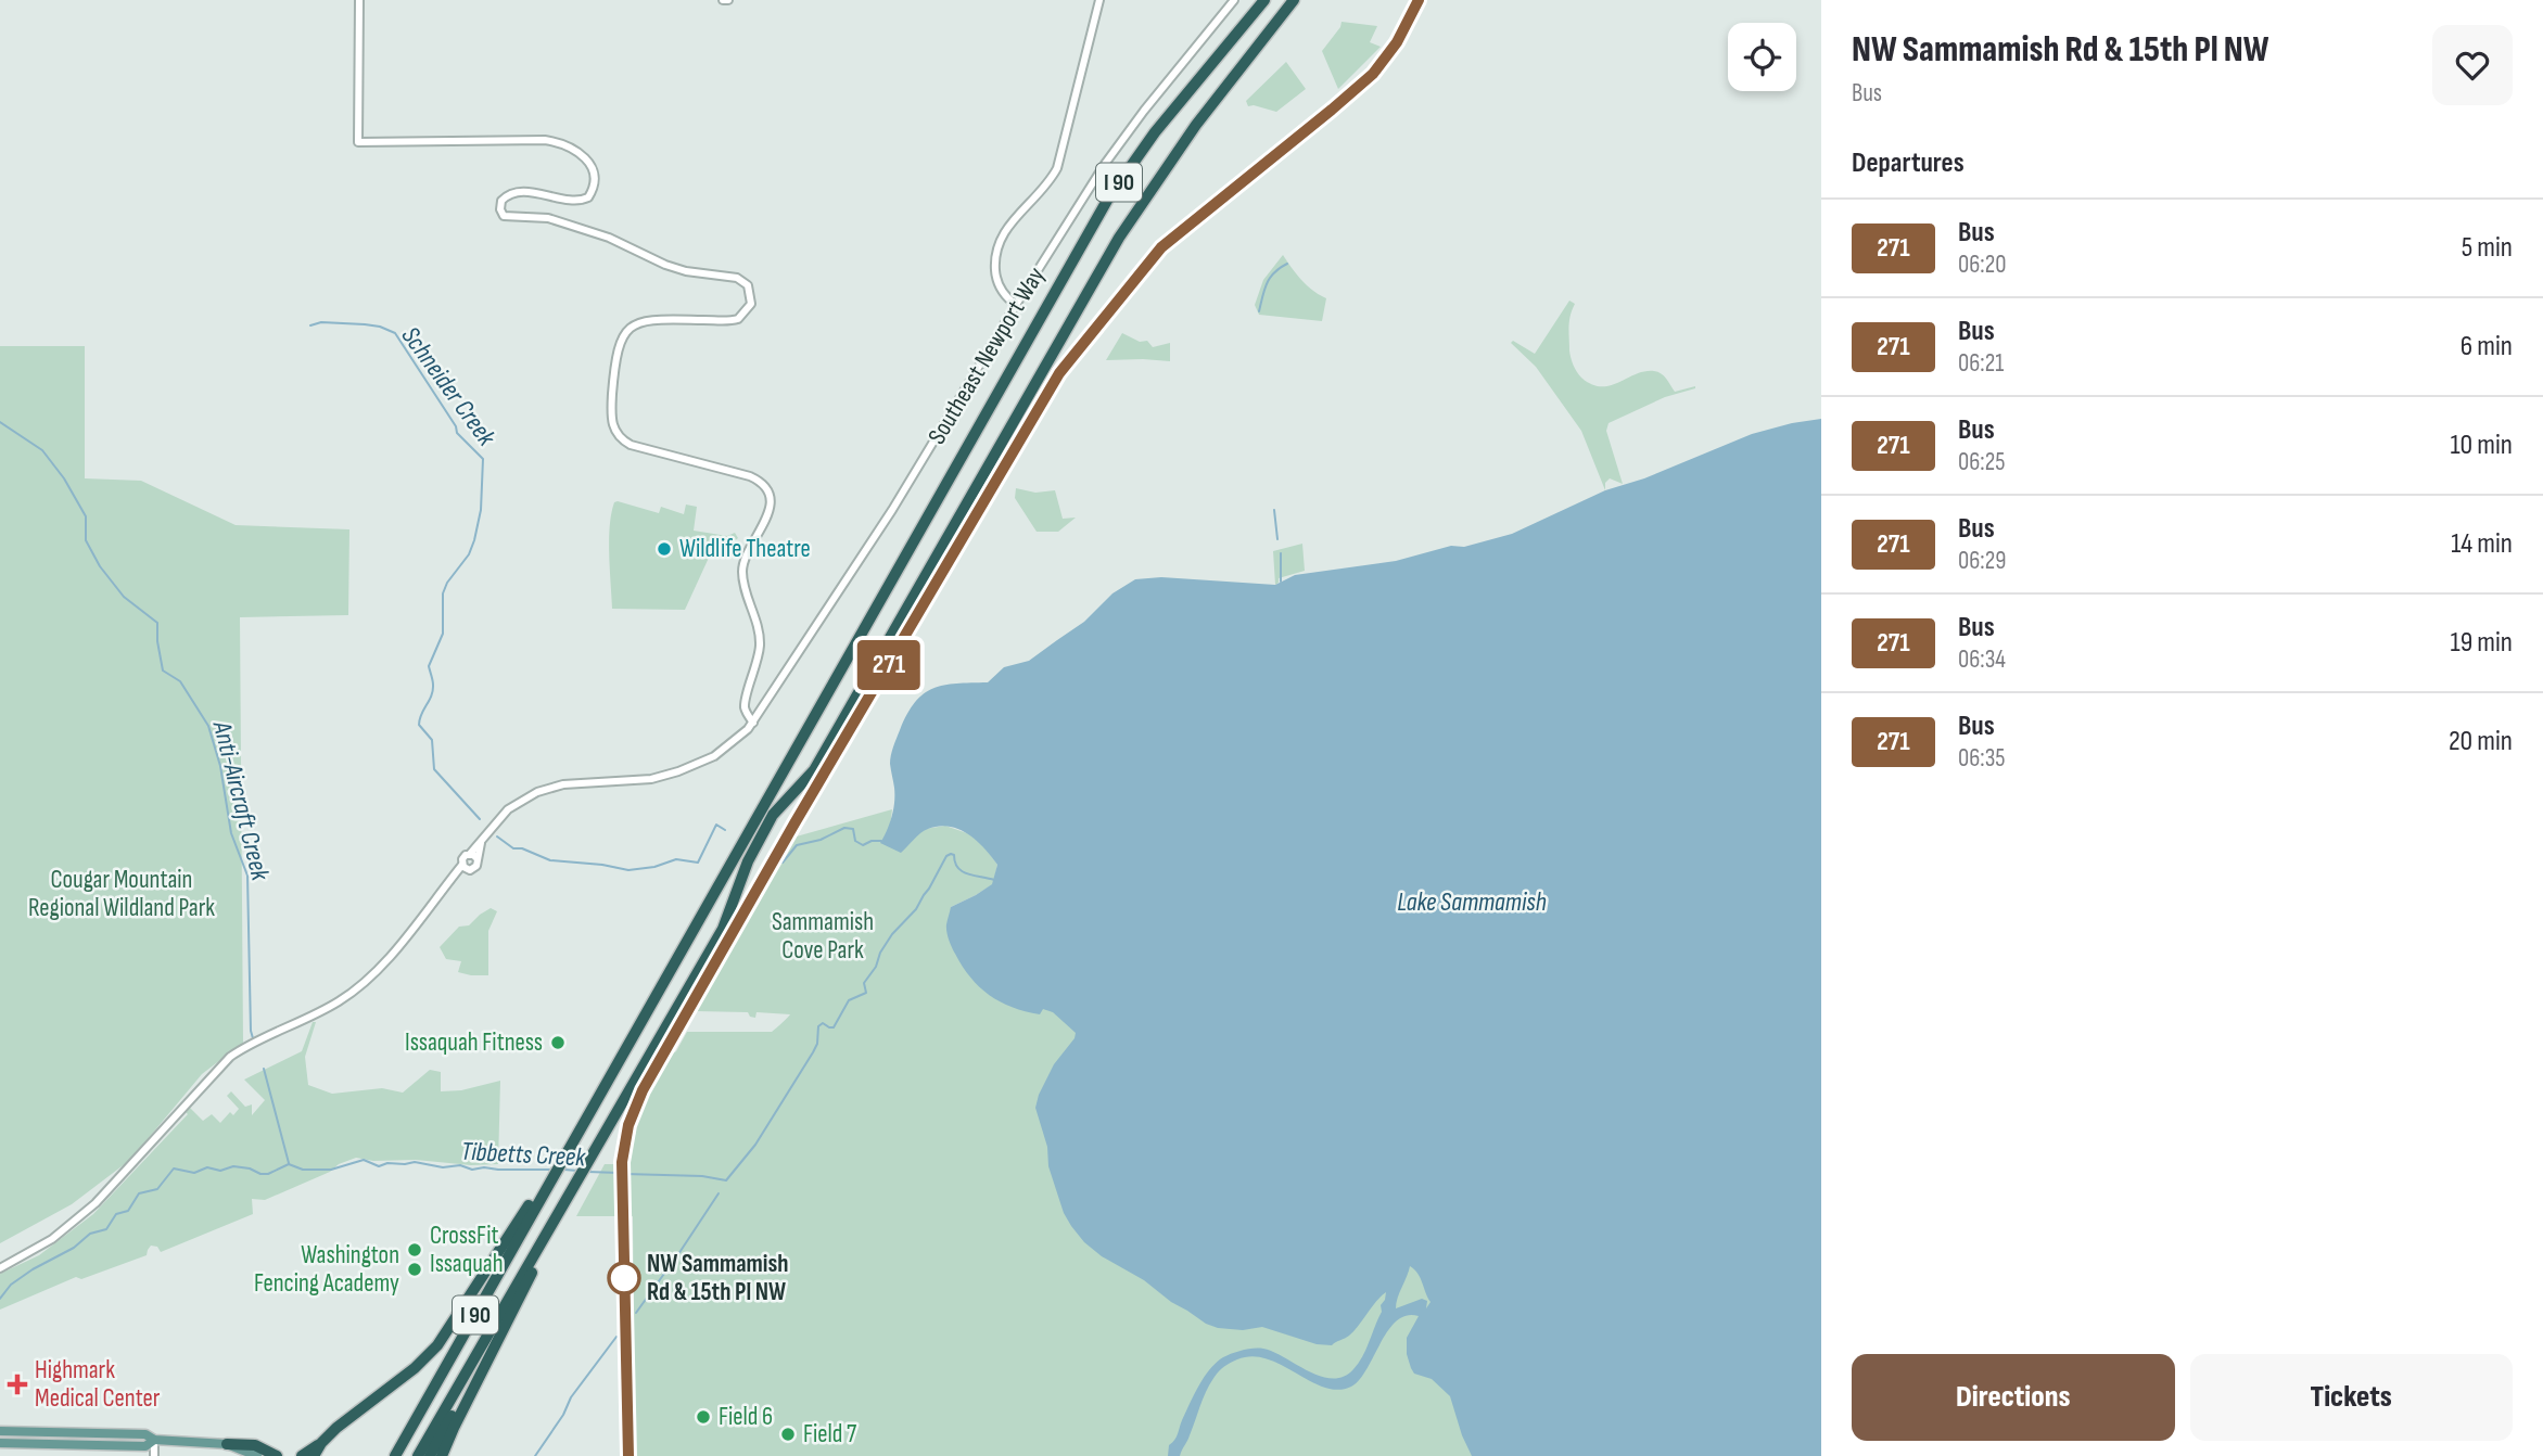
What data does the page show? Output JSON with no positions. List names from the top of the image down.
{
  "streets": {
    "highway": ["I 90"],
    "street": ["Southeast Newport Way"]
  },
  "water": [
    "Schneider Creek",
    "Anti-Aircraft Creek",
    "Lake Sammamish",
    "Tibbetts Creek"
  ],
  "parks": ["Cougar Mountain Regional Wildland Park", "Sammamish Cove Park"],
  "places": {
    "other": [
      "Wildlife Theatre",
      "Issaquah Fitness",
      "CrossFit Issaquah",
      "Washington Fencing Academy",
      "NW Sammamish Rd & 15th Pl NW",
      "Field 6",
      "Field 7"
    ],
    "health": ["Highmark Medical Center"]
  },
  "lines": ["bus line 271"],
  "page": {
    "on_map": "271",
    "heading": [
      ["NW Sammamish Rd & 15th Pl NW", "Bus"],
      "Departures"
    ],
    "list": [
      {
        "mark": "271",
        "name": "Bus",
        "note": "06:20",
        "value": "5 min"
      },
      {
        "mark": "271",
        "name": "Bus",
        "note": "06:21",
        "value": "6 min"
      },
      {
        "mark": "271",
        "name": "Bus",
        "note": "06:25",
        "value": "10 min"
      },
      {
        "mark": "271",
        "name": "Bus",
        "note": "06:29",
        "value": "14 min"
      },
      {
        "mark": "271",
        "name": "Bus",
        "note": "06:34",
        "value": "19 min"
      },
      {
        "mark": "271",
        "name": "Bus",
        "note": "06:35",
        "value": "20 min"
      }
    ],
    "buttons": ["Directions", "Tickets"]
  }
}
